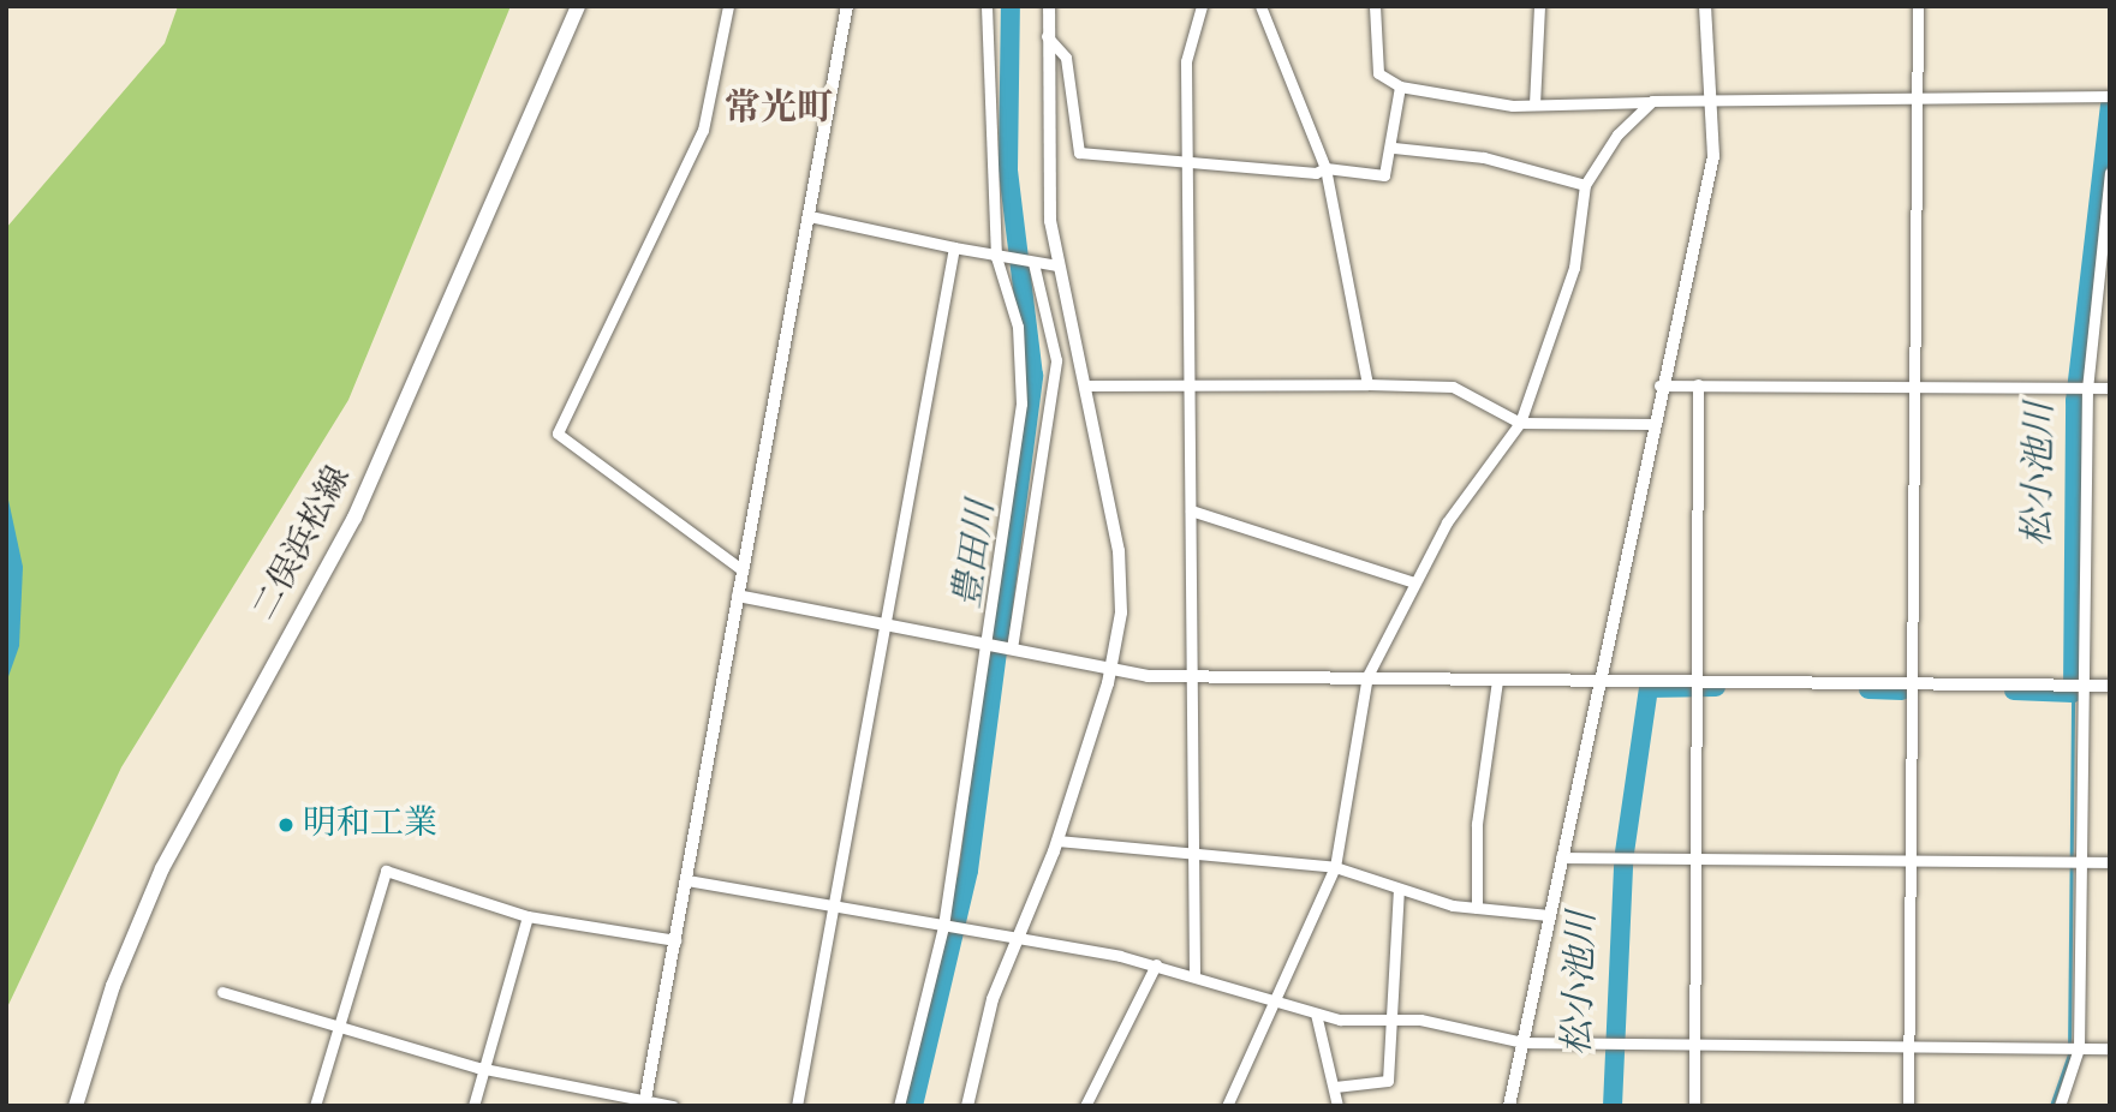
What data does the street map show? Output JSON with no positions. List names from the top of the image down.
{
  "streets": {
    "main road": ["二俣浜松線"]
  },
  "districts": ["常光町"],
  "water": ["松小池川", "豊田川"],
  "places": ["明和工業"]
}
